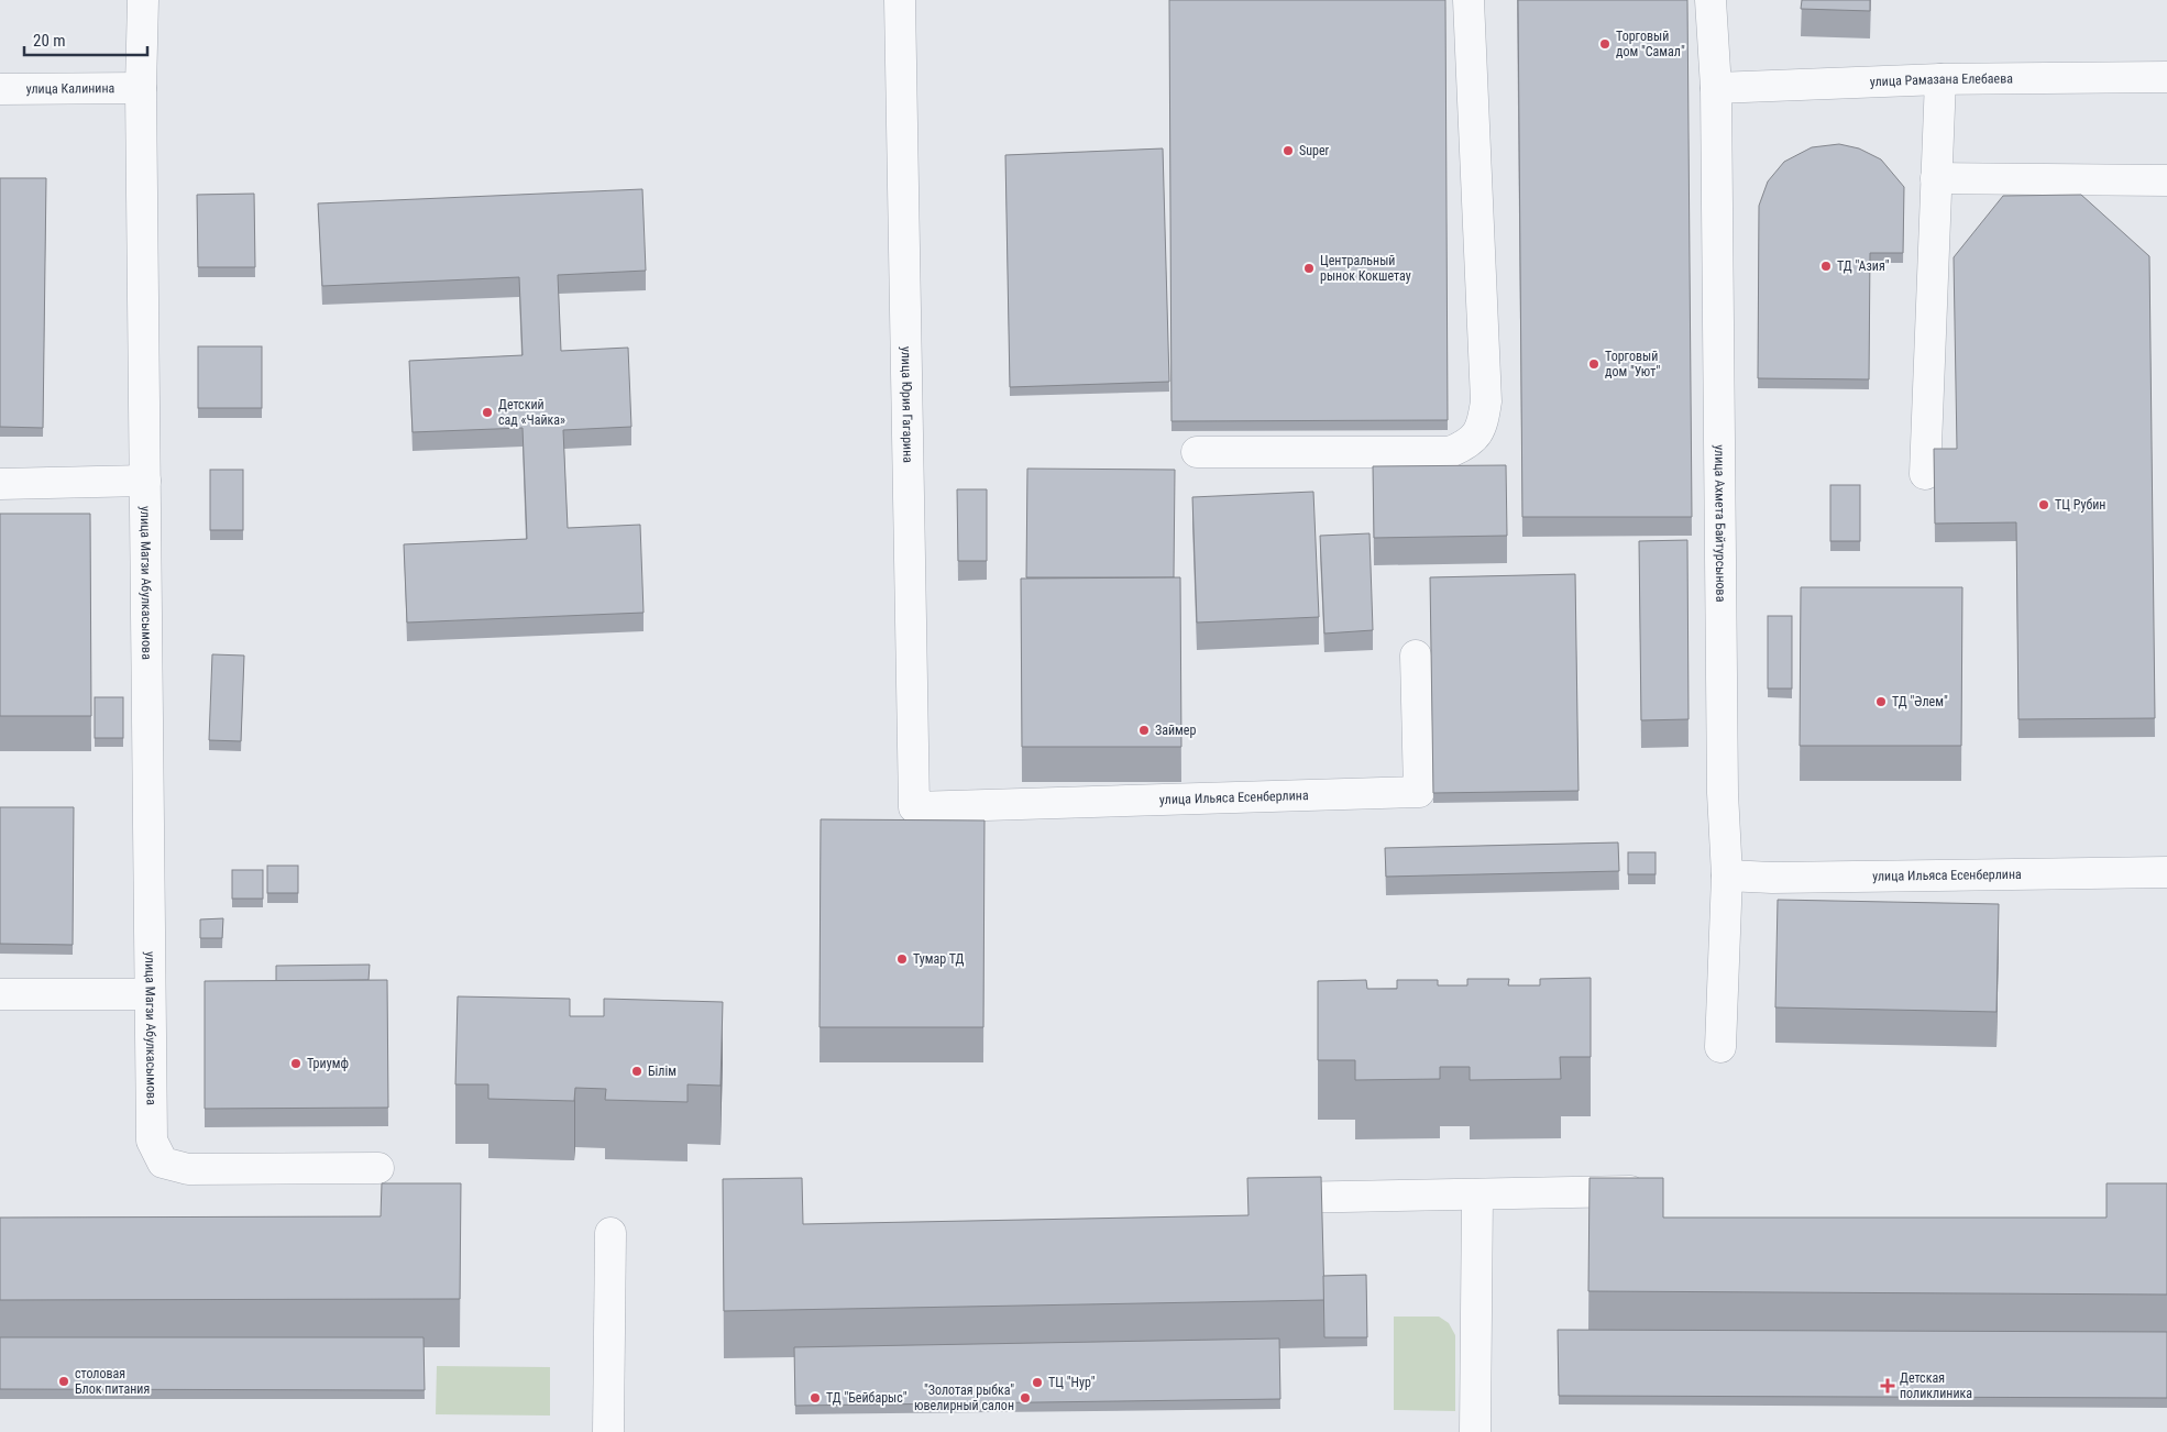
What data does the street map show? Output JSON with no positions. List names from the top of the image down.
{
  "streets": {
    "street": [
      "улица Рамазана Елебаева",
      "улица Калинина",
      "улица Юрия Гагарина",
      "улица Ахмета Байтурсынова",
      "улица Магзи Абулкасымова",
      "улица Ильяса Есенберлина"
    ]
  },
  "crossings": [
    ["улица Рамазана Елебаева", "улица Ахмета Байтурсынова"],
    ["улица Калинина", "улица Магзи Абулкасымова"],
    ["улица Юрия Гагарина", "улица Ильяса Есенберлина"],
    ["улица Ахмета Байтурсынова", "улица Ильяса Есенберлина"]
  ],
  "places": {
    "other": [
      "Торговый дом \"Самал\"",
      "Super",
      "ТД \"Азия\"",
      "Центральный рынок Кокшетау",
      "Торговый дом \"Уют\"",
      "Детский сад «Чайка»",
      "ТЦ Рубин",
      "ТД \"Әлем\"",
      "Займер",
      "Тумар ТД",
      "Триумф",
      "Білім",
      "столовая Блок питания",
      "ТЦ \"Нур\"",
      "ТД \"Бейбарыс\"",
      "\"Золотая рыбка\" ювелирный салон"
    ],
    "health": ["Детская поликлиника"]
  },
  "scale_bar": "20 m"
}
